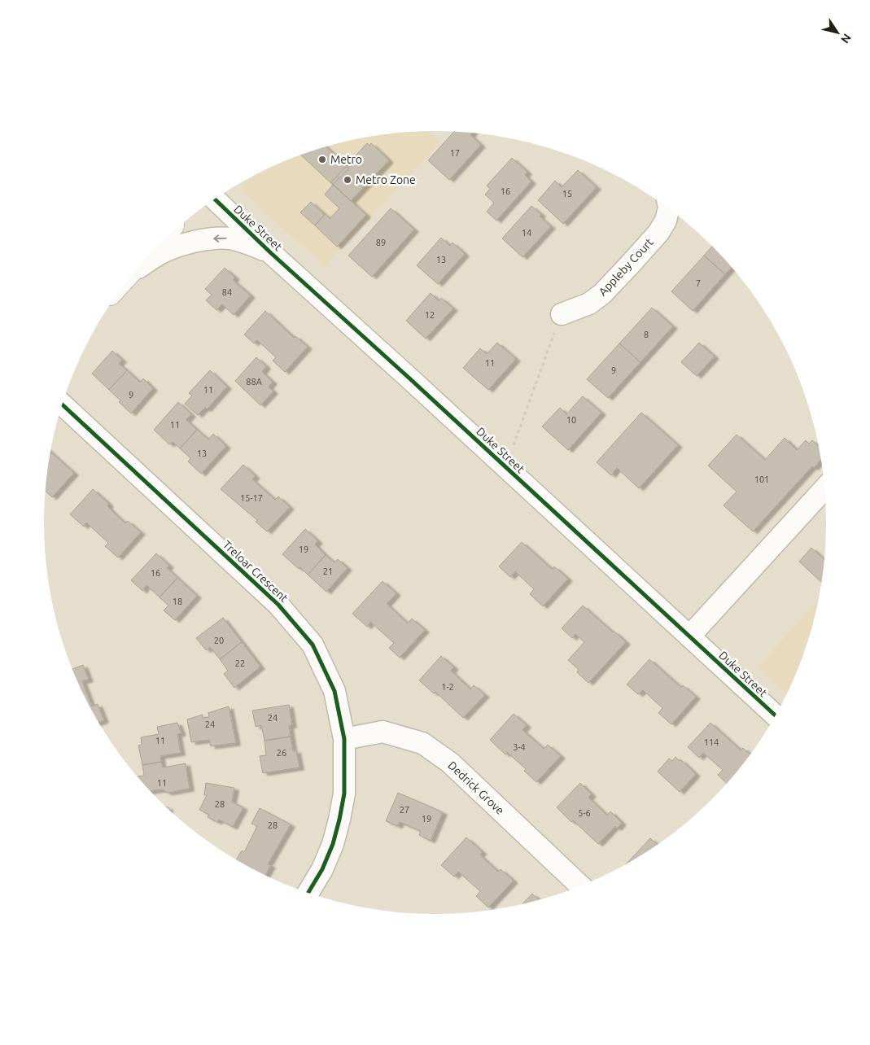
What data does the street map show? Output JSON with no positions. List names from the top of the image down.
{
  "streets": {
    "street": [
      "Duke Street",
      "Appleby Court",
      "Treloar Crescent",
      "Dedrick Grove"
    ]
  },
  "crossings": [
    ["Treloar Crescent", "Dedrick Grove"]
  ],
  "places": ["Metro", "Metro Zone"],
  "house_numbers": [
    "17",
    "16",
    "15",
    "14",
    "89",
    "13",
    "7",
    "84",
    "12",
    "8",
    "11",
    "9",
    "88A",
    "11",
    "9",
    "10",
    "11",
    "13",
    "101",
    "15-17",
    "19",
    "21",
    "16",
    "18",
    "20",
    "22",
    "1-2",
    "24",
    "24",
    "11",
    "114",
    "3-4",
    "26",
    "11",
    "28",
    "27",
    "5-6",
    "19",
    "28"
  ],
  "north": "bottom right"
}
